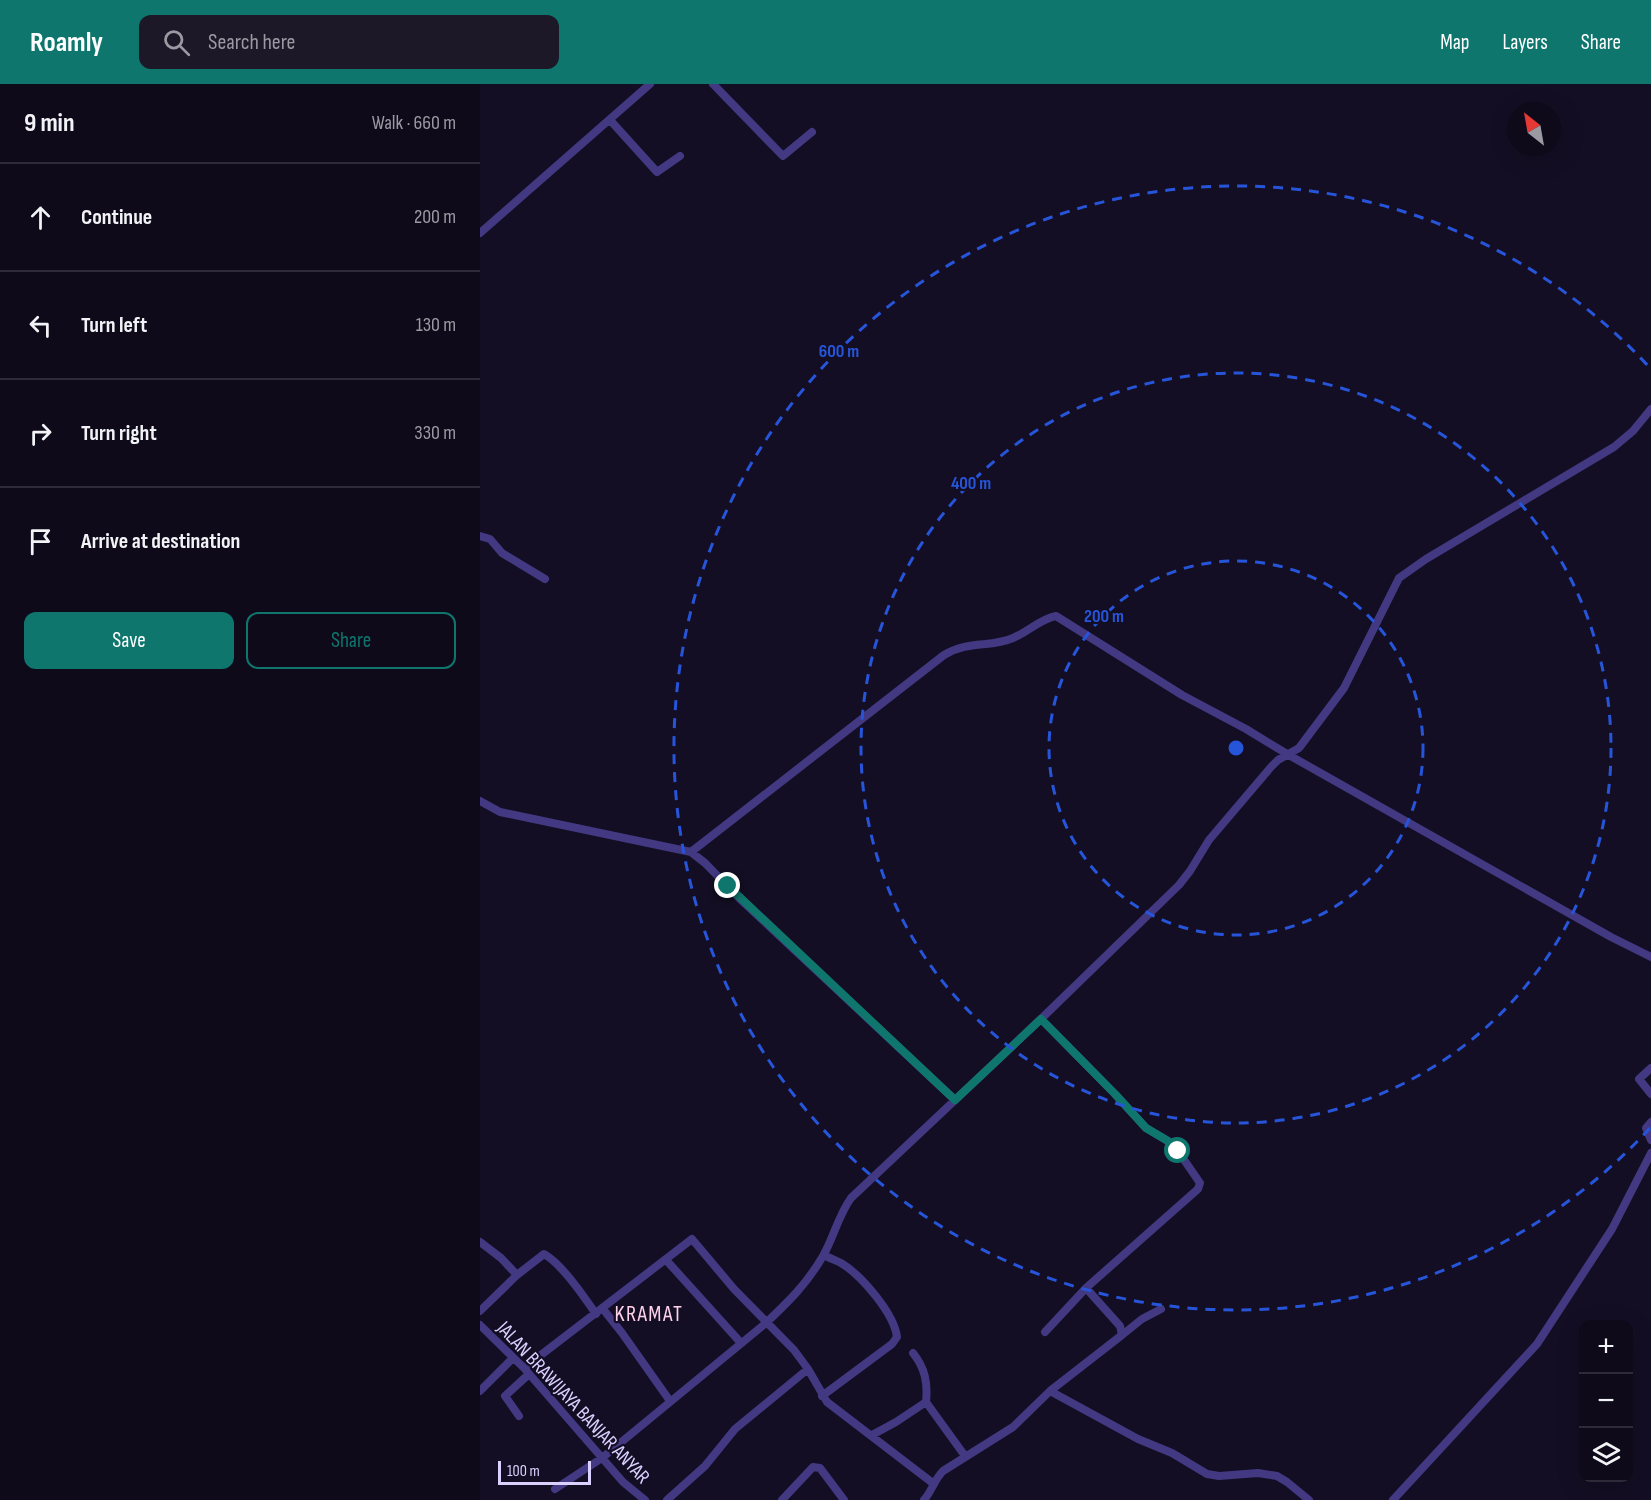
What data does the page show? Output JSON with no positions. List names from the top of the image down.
{
  "streets": {
    "street": ["JALAN BRAWIJAYA BANJAR ANYAR"]
  },
  "districts": ["KRAMAT"],
  "scale_bar": "100 m",
  "north": "top left",
  "page": {
    "header": "Roamly",
    "search": "Search here",
    "nav": ["Map", "Layers", "Share"],
    "heading": ["9 min", "Walk · 660 m"],
    "list": [
      ["Continue", "200 m"],
      ["Turn left", "130 m"],
      ["Turn right", "330 m"],
      "Arrive at destination"
    ],
    "buttons": ["Save", "Share"],
    "map_buttons": ["+", "−"],
    "scale": "100 m"
  },
  "rings": ["600 m", "400 m", "200 m"]
}
